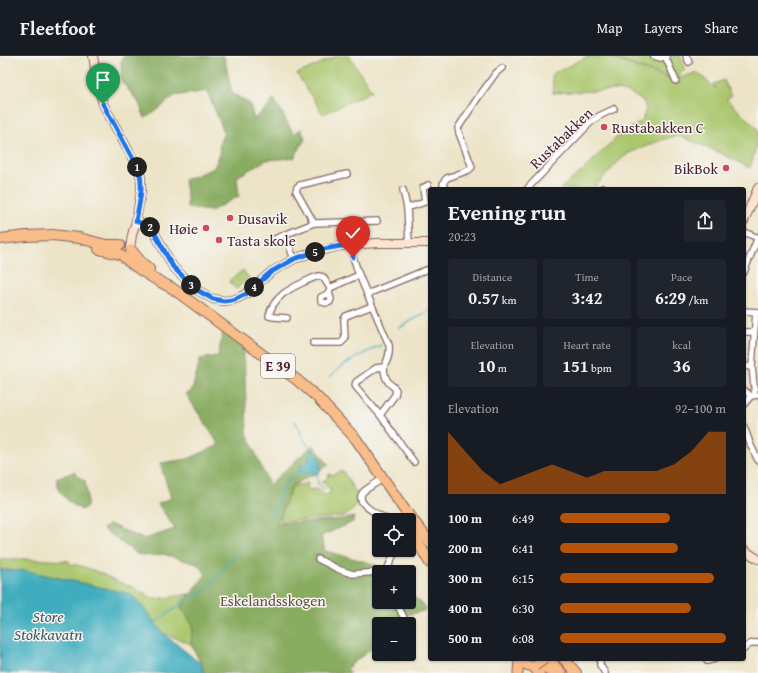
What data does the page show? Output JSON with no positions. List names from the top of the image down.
{
  "streets": {
    "highway": ["E 39"],
    "street": ["Rustabakken"]
  },
  "water": ["Store Stokkavatn"],
  "parks": ["Eskelandsskogen"],
  "places": [
    "Rustabakken C",
    "BikBok",
    "Dusavik",
    "Høie",
    "Tasta skole"
  ],
  "page": {
    "header": "Fleetfoot",
    "nav": ["Map", "Layers", "Share"],
    "pins": [
      "1",
      "2",
      "5",
      "3",
      "4"
    ],
    "heading": ["Evening run", "20:23"],
    "stats": [
      ["Distance", "0.57 km"],
      ["Time", "3:42"],
      ["Pace", "6:29 /km"],
      ["Elevation", "10 m"],
      ["Heart rate", "151 bpm"],
      ["kcal", "36"]
    ],
    "chart": ["Elevation", "92–100 m"],
    "list": [
      {
        "name": "100 m",
        "note": "6:49"
      },
      {
        "name": "200 m",
        "note": "6:41"
      },
      {
        "name": "300 m",
        "note": "6:15"
      },
      {
        "name": "400 m",
        "note": "6:30"
      },
      {
        "name": "500 m",
        "note": "6:08"
      }
    ],
    "map_buttons": ["+", "−"]
  }
}
